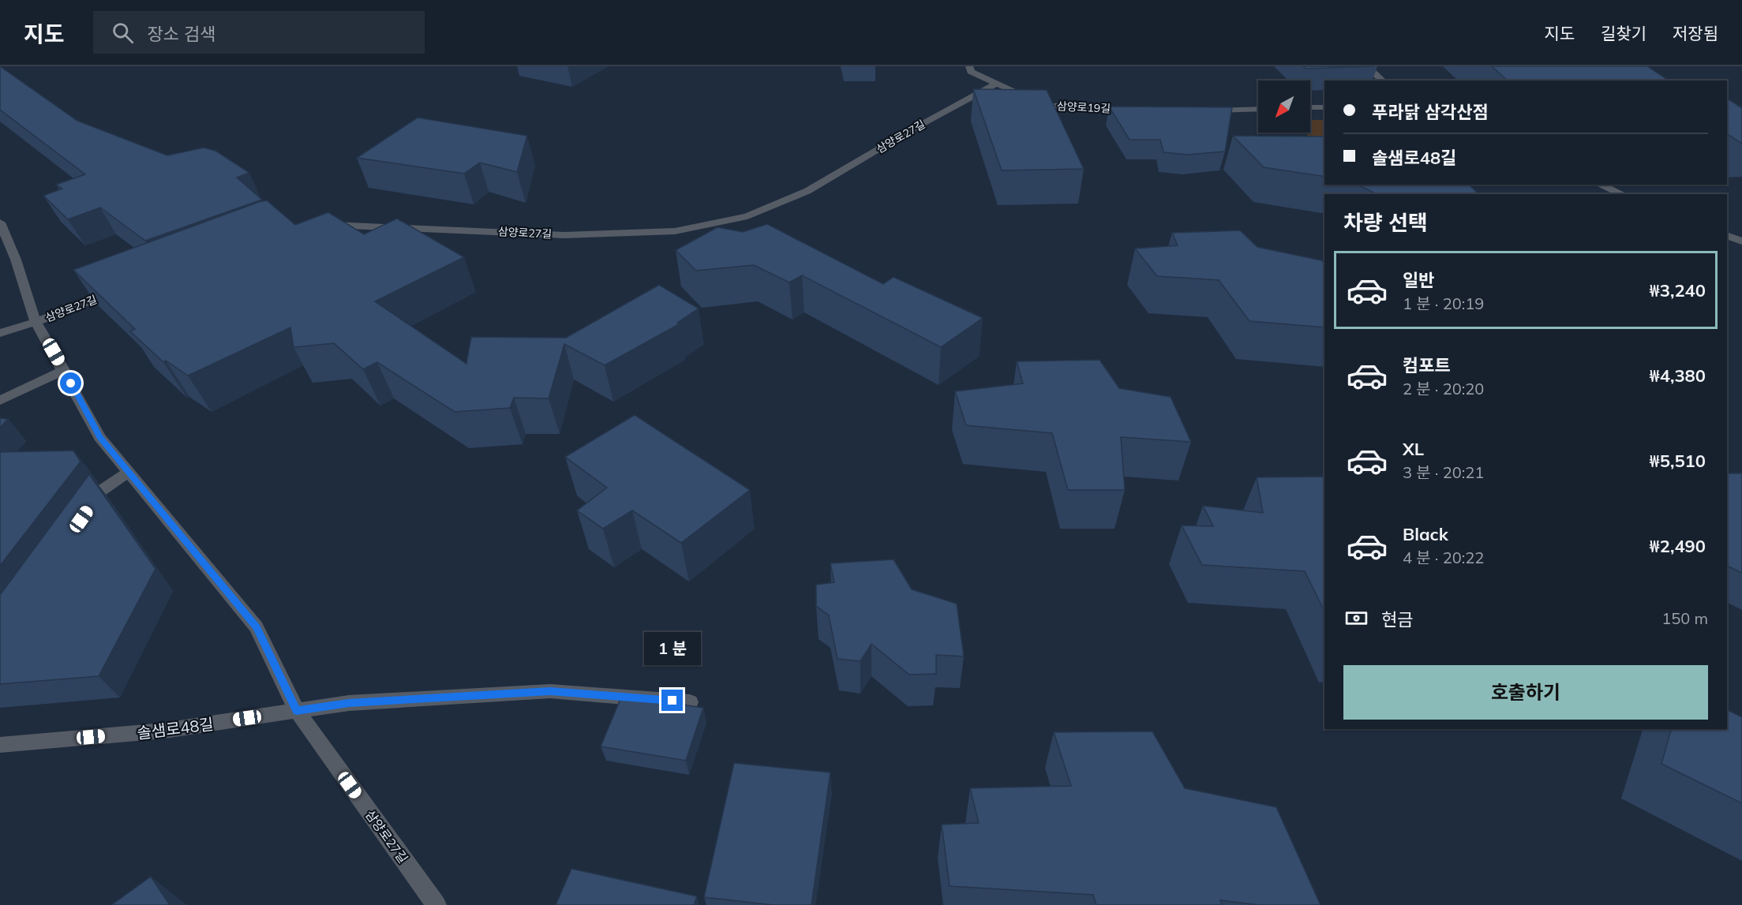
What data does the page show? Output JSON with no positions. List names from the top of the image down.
{
  "streets": {
    "street": ["삼양로19길", "삼양로27길", "솔샘로48길"]
  },
  "crossings": [
    ["삼양로19길", "삼양로27길"],
    ["삼양로27길", "솔샘로48길"]
  ],
  "north": "bottom left",
  "page": {
    "header": "지도",
    "search": "장소 검색",
    "nav": ["지도", "길찾기", "저장됨"],
    "banner": ["푸라닭 삼각산점", "솔샘로48길"],
    "heading": "차량 선택",
    "list": [
      {
        "name": "일반",
        "note": "1 분 · 20:19",
        "value": "₩3,240"
      },
      {
        "name": "컴포트",
        "note": "2 분 · 20:20",
        "value": "₩4,380"
      },
      {
        "name": "XL",
        "note": "3 분 · 20:21",
        "value": "₩5,510"
      },
      {
        "name": "Black",
        "note": "4 분 · 20:22",
        "value": "₩2,490"
      }
    ],
    "pay": ["현금", "150 m"],
    "bubble": "1 분",
    "buttons": "호출하기"
  }
}
